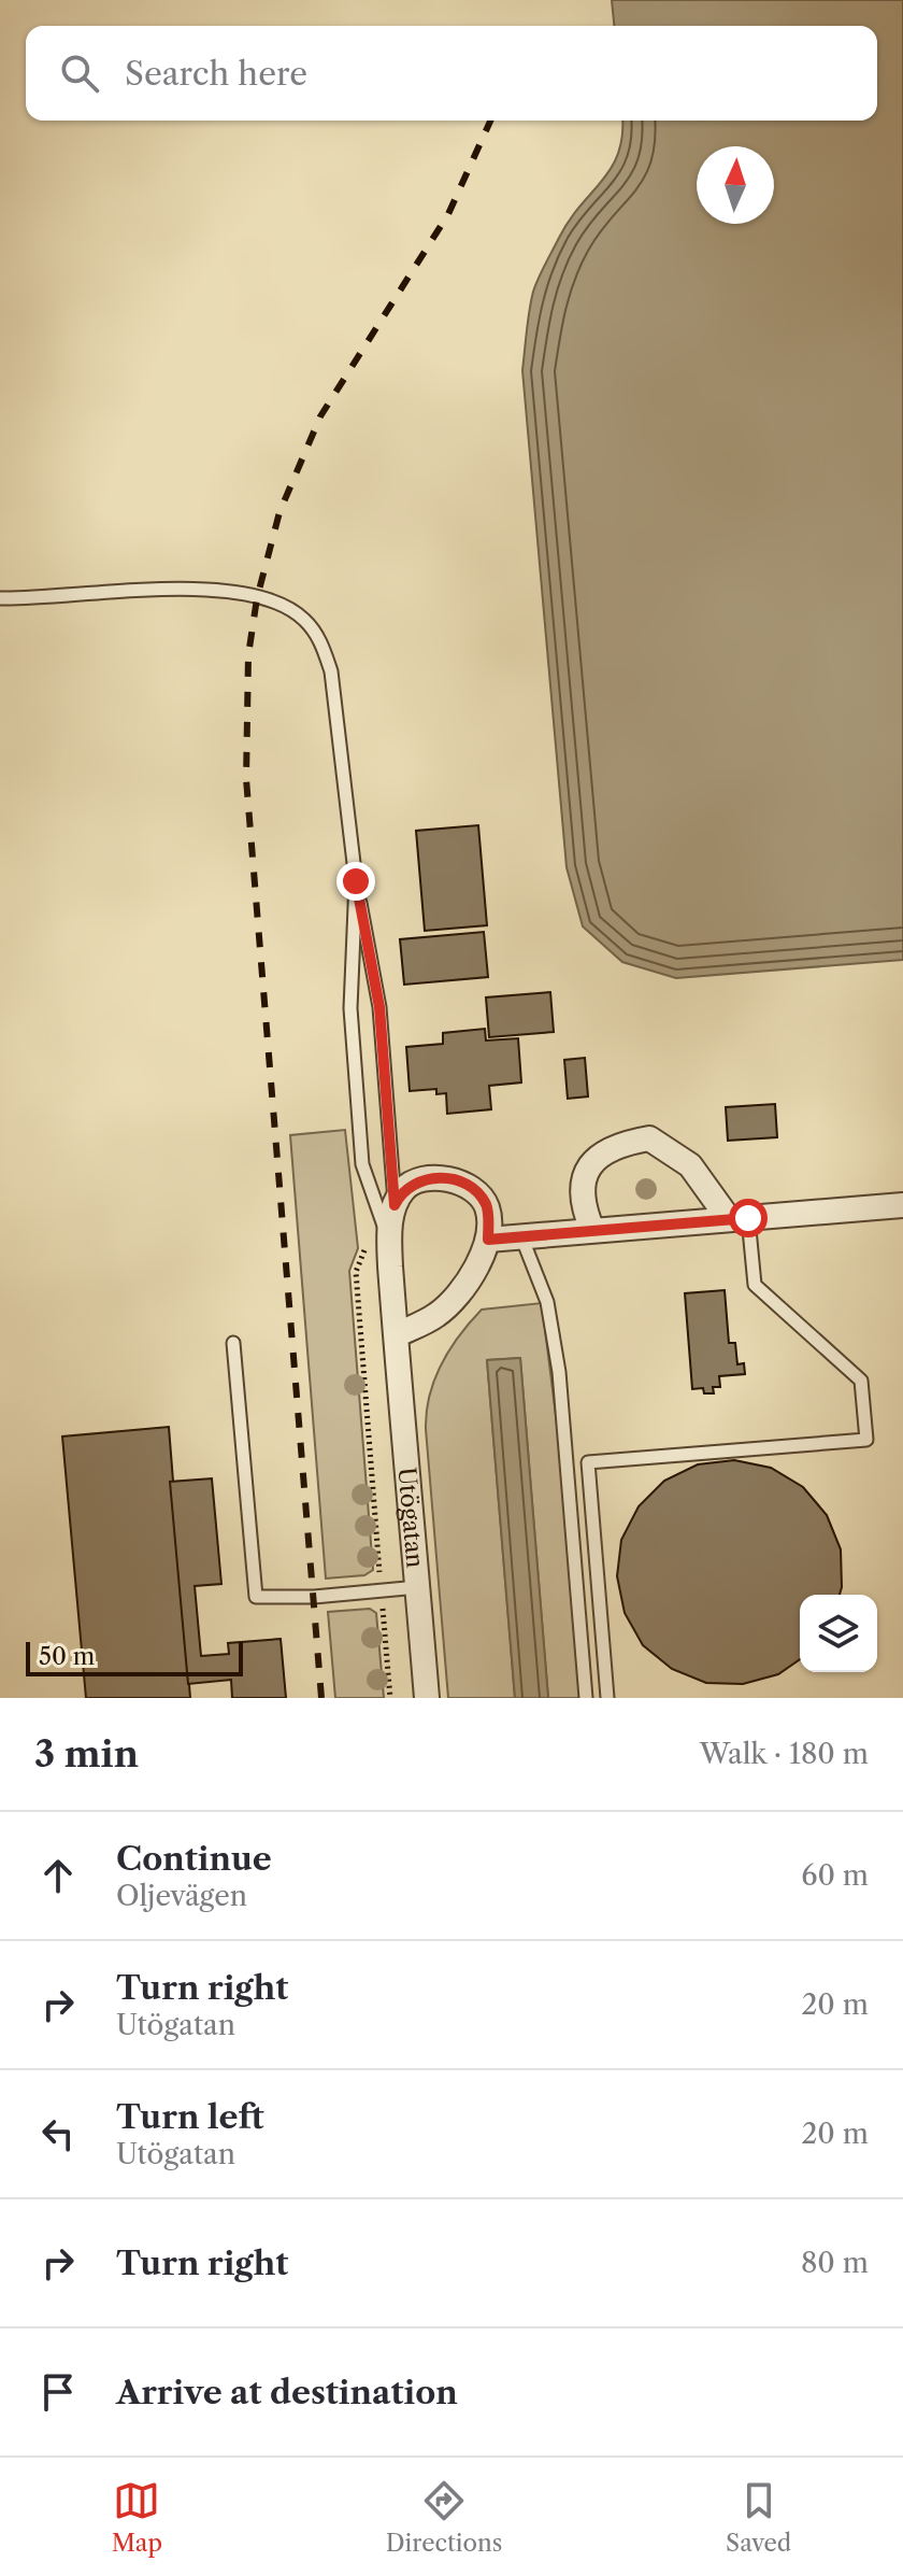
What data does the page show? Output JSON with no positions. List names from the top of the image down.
{
  "streets": {
    "street": ["Utögatan"]
  },
  "scale_bar": "50 m",
  "north": "top",
  "page": {
    "search": "Search here",
    "scale": "50 m",
    "heading": ["3 min", "Walk · 180 m"],
    "list": [
      ["Continue", "Oljevägen", "60 m"],
      ["Turn right", "Utögatan", "20 m"],
      ["Turn left", "Utögatan", "20 m"],
      ["Turn right", "80 m"],
      "Arrive at destination"
    ],
    "nav": ["Map", "Directions", "Saved"]
  }
}
